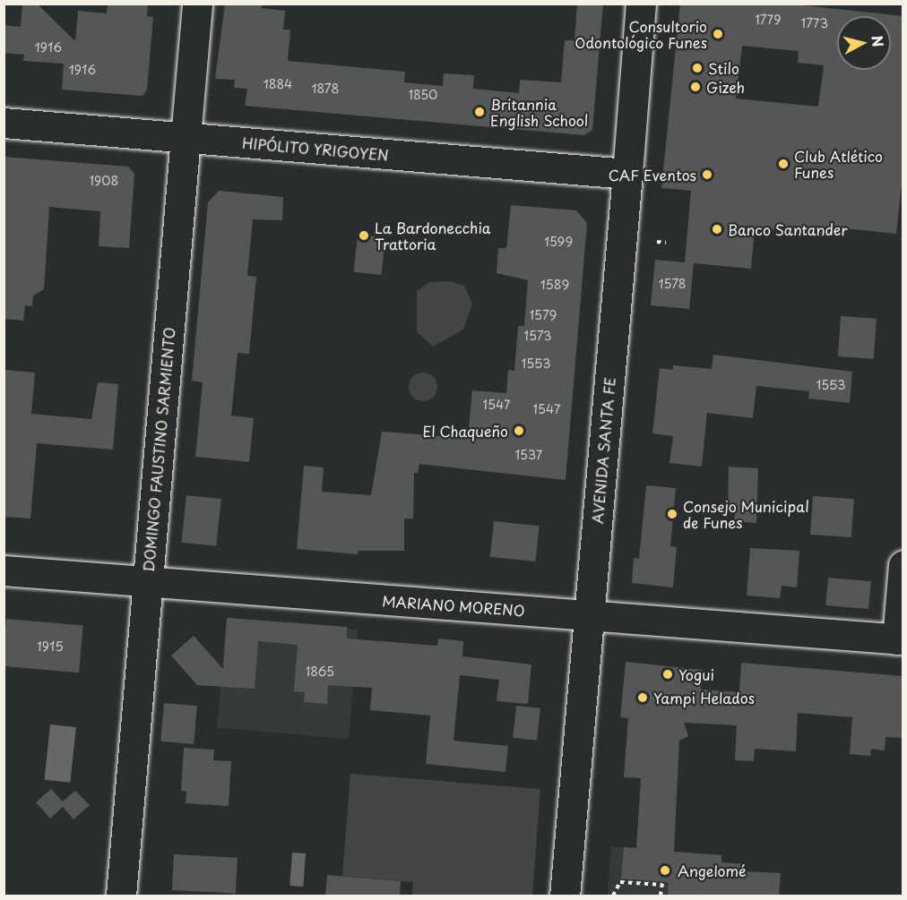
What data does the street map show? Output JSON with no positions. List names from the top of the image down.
{
  "streets": {
    "main road": [
      "HIPÓLITO YRIGOYEN",
      "DOMINGO FAUSTINO SARMIENTO",
      "AVENIDA SANTA FE",
      "MARIANO MORENO"
    ]
  },
  "crossings": [
    ["HIPÓLITO YRIGOYEN", "DOMINGO FAUSTINO SARMIENTO"],
    ["HIPÓLITO YRIGOYEN", "AVENIDA SANTA FE"],
    ["DOMINGO FAUSTINO SARMIENTO", "MARIANO MORENO"],
    ["AVENIDA SANTA FE", "MARIANO MORENO"]
  ],
  "places": [
    "Consultorio Odontológico Funes",
    "Stilo",
    "Gizeh",
    "Britannia English School",
    "Club Atlético Funes",
    "CAF Eventos",
    "Banco Santander",
    "La Bardonecchia Trattoria",
    "El Chaqueño",
    "Consejo Municipal de Funes",
    "Yogui",
    "Yampi Helados",
    "Angelomé"
  ],
  "house_numbers": [
    "1779",
    "1773",
    "1916",
    "1916",
    "1884",
    "1878",
    "1850",
    "1908",
    "1599",
    "1578",
    "1589",
    "1579",
    "1573",
    "1553",
    "1553",
    "1547",
    "1547",
    "1537",
    "1915",
    "1865"
  ],
  "north": "right"
}
